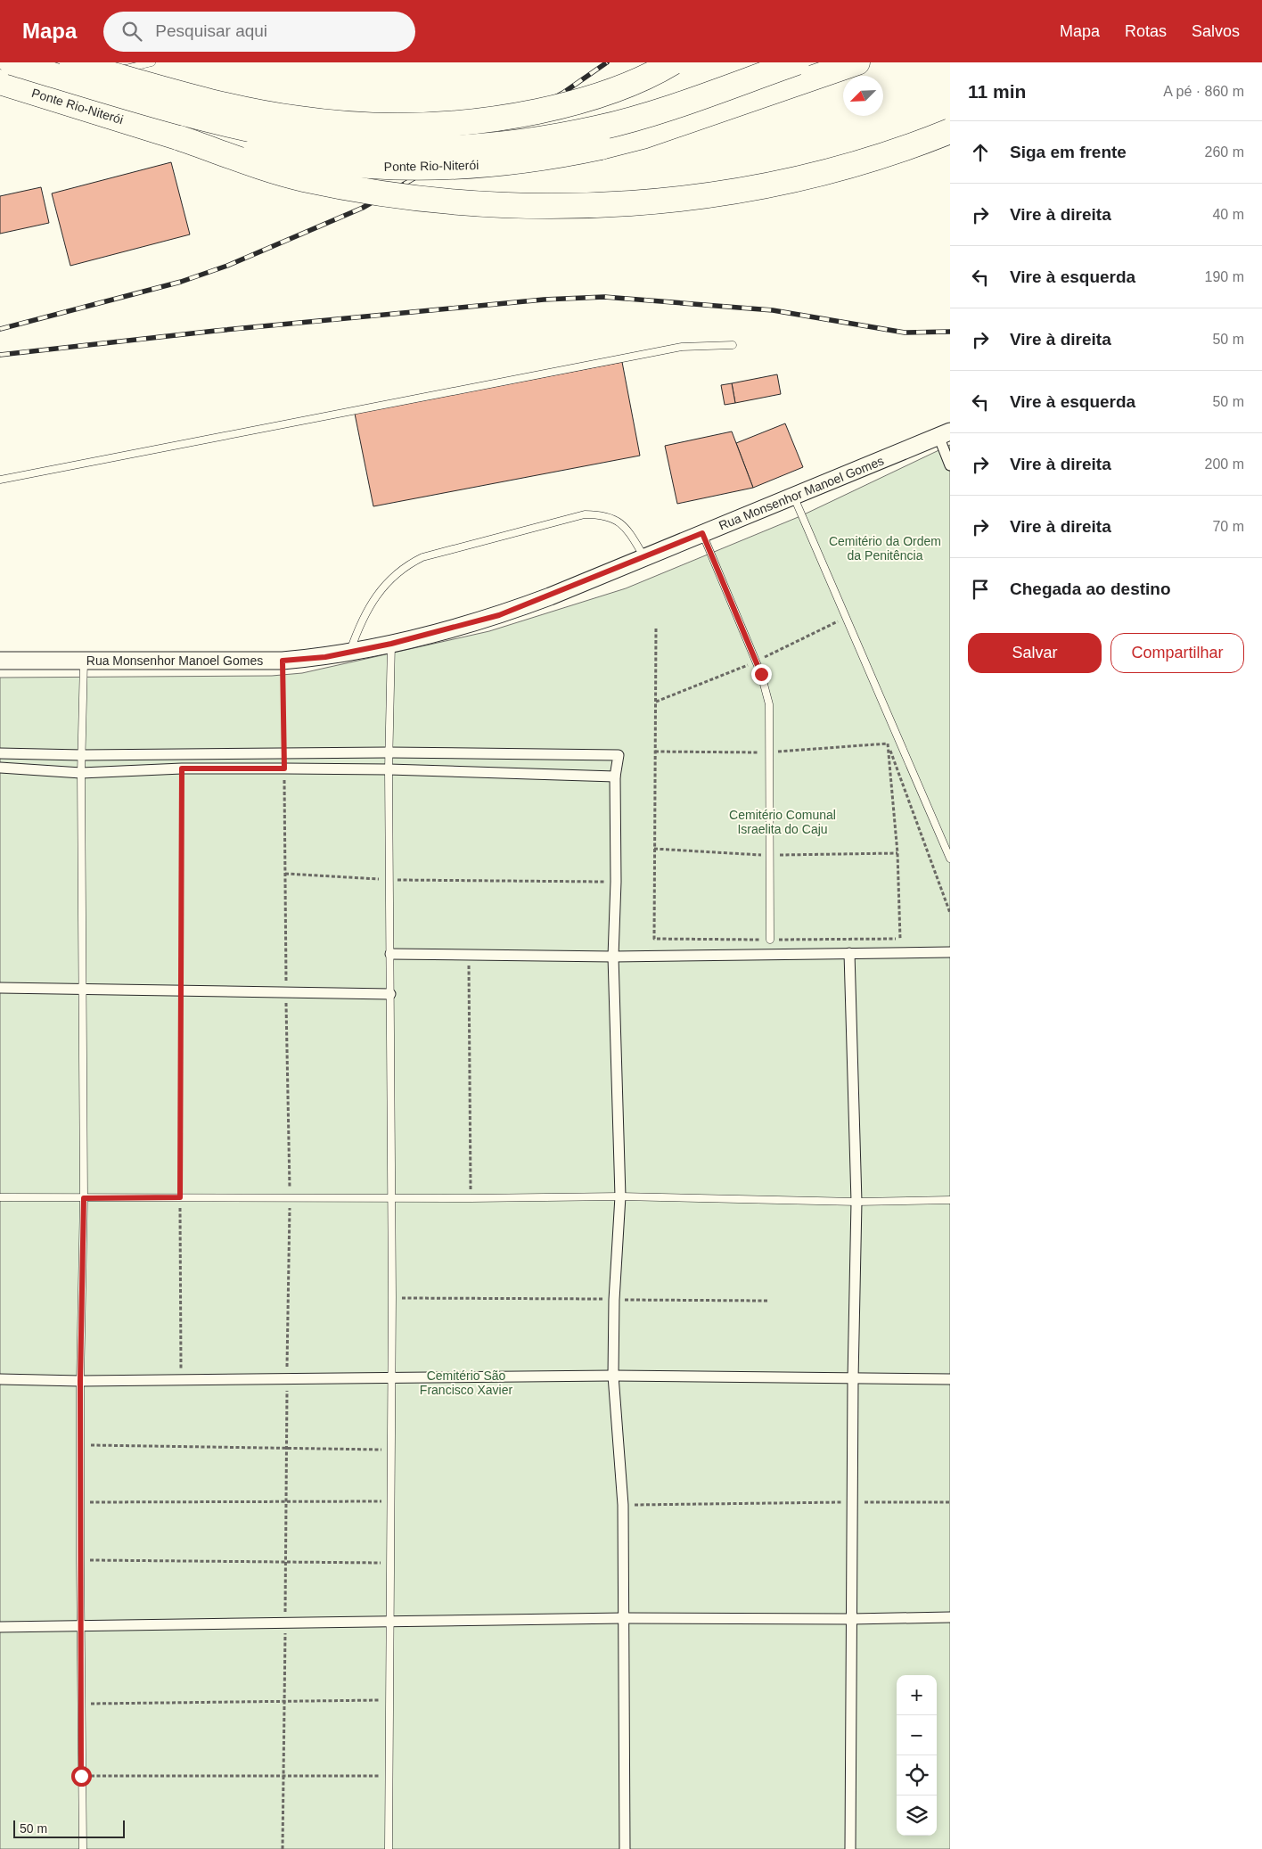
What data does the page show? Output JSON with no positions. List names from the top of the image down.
{
  "streets": {
    "highway": ["Ponte Rio-Niterói"],
    "street": ["Rua Monsenhor Manoel Gomes"]
  },
  "parks": ["Cemitério da Ordem da Penitência", "Cemitério Comunal Israelita do Caju", "Cemitério São Francisco Xavier"],
  "scale_bar": "50 m",
  "north": "bottom left",
  "page": {
    "header": "Mapa",
    "search": "Pesquisar aqui",
    "nav": ["Mapa", "Rotas", "Salvos"],
    "heading": ["11 min", "A pé · 860 m"],
    "list": [
      ["Siga em frente", "260 m"],
      ["Vire à direita", "40 m"],
      ["Vire à esquerda", "190 m"],
      ["Vire à direita", "50 m"],
      ["Vire à esquerda", "50 m"],
      ["Vire à direita", "200 m"],
      ["Vire à direita", "70 m"],
      "Chegada ao destino"
    ],
    "buttons": ["Salvar", "Compartilhar"],
    "map_buttons": ["+", "−"],
    "scale": "50 m"
  }
}
